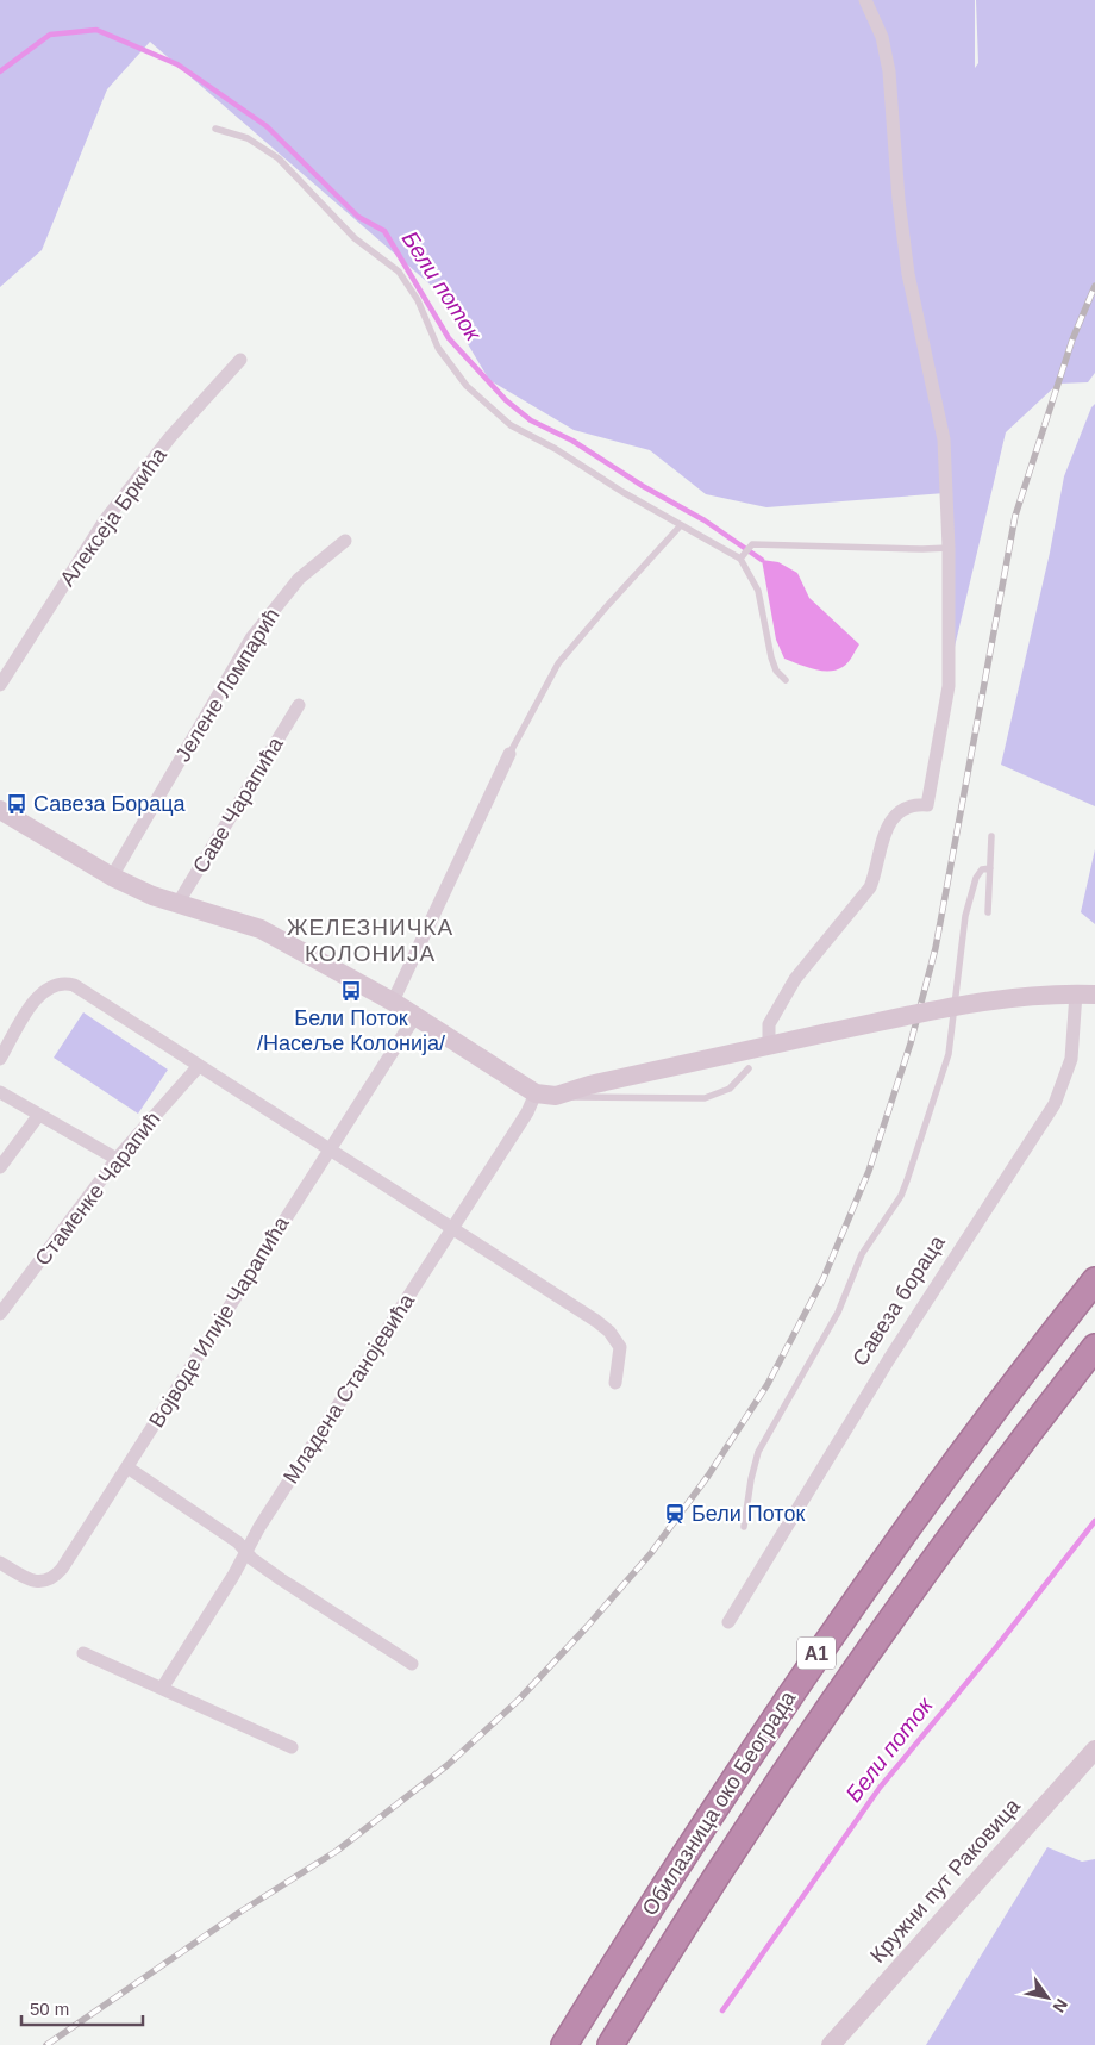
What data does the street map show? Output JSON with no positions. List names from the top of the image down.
{
  "streets": {
    "highway": ["A1", "Обилазница око Београда"],
    "street": [
      "Алексеја Бркића",
      "Јелене Ломпарић",
      "Саве Чарапића",
      "Стаменке Чарапић",
      "Савеза бораца",
      "Војводе Илије Чарапића",
      "Младена Станојевића",
      "Кружни пут Раковица"
    ]
  },
  "crossings": [
    ["Савеза бораца", "Младена Станојевића"]
  ],
  "districts": ["ЖЕЛЕЗНИЧКА КОЛОНИЈА"],
  "water": ["Бели поток"],
  "places": {
    "bus stop": ["Савеза Бораца", "Бели Поток /Насеље Колонија/"],
    "station": ["Бели Поток"]
  },
  "scale_bar": "50 m",
  "north": "bottom right"
}
